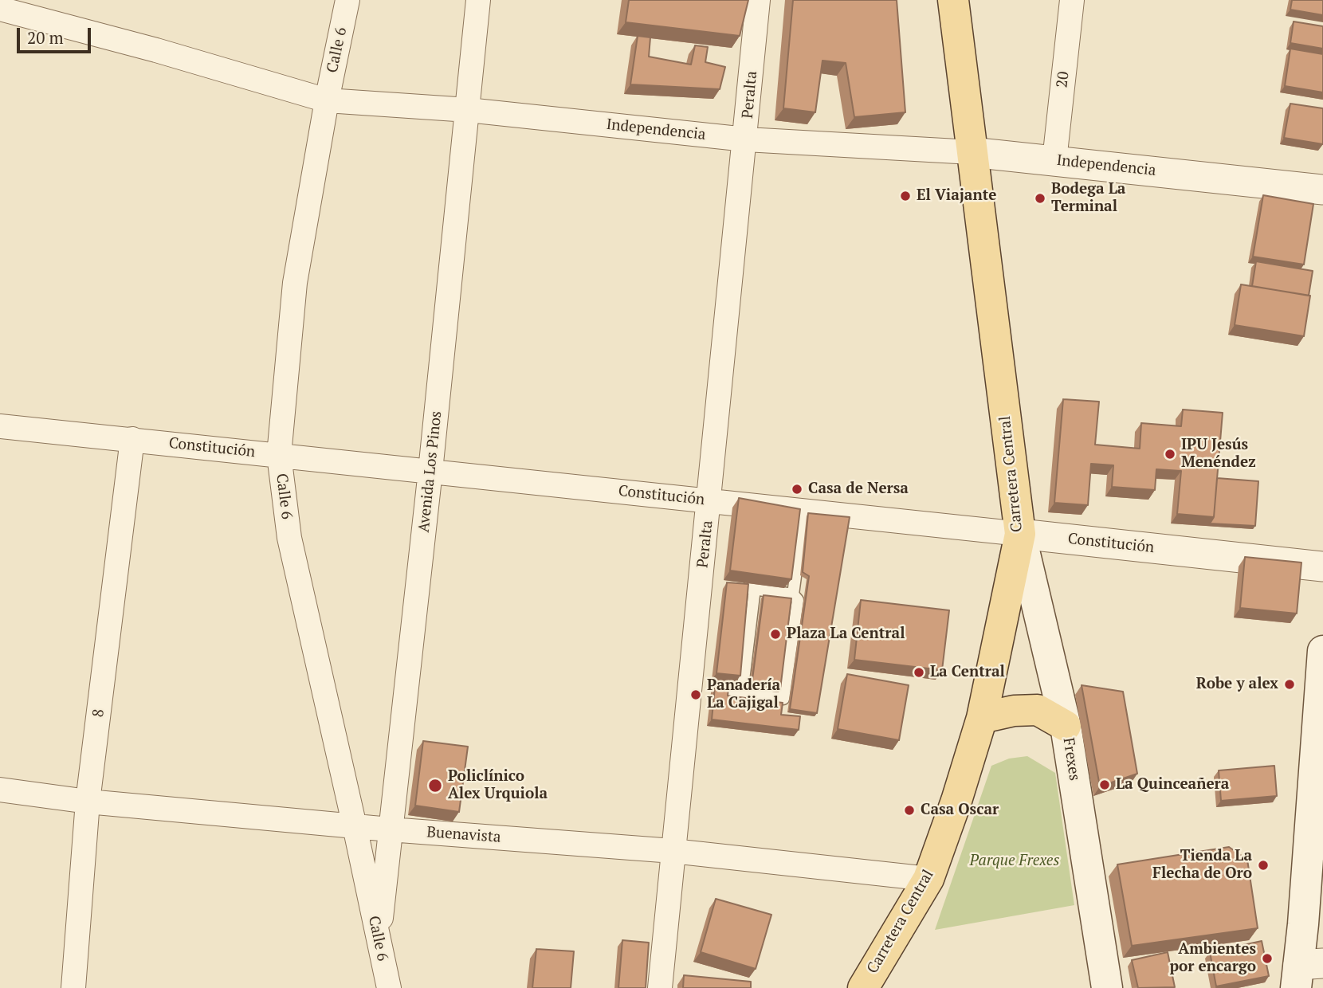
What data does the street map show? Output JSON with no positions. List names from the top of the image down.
{
  "streets": {
    "main road": ["Carretera Central", "Frexes"],
    "street": [
      "Calle 6",
      "20",
      "Peralta",
      "Independencia",
      "Constitución",
      "Avenida Los Pinos",
      "8",
      "Buenavista"
    ]
  },
  "crossings": [
    ["Calle 6", "Independencia"],
    ["Calle 6", "Constitución"],
    ["Calle 6", "Avenida Los Pinos"],
    ["Calle 6", "Buenavista"],
    ["20", "Independencia"],
    ["Peralta", "Independencia"],
    ["Peralta", "Constitución"],
    ["Peralta", "Buenavista"],
    ["Independencia", "Avenida Los Pinos"],
    ["Independencia", "Carretera Central"],
    ["Constitución", "Avenida Los Pinos"],
    ["Constitución", "Carretera Central"],
    ["Constitución", "8"],
    ["Constitución", "Frexes"],
    ["Avenida Los Pinos", "Buenavista"],
    ["Carretera Central", "Frexes"],
    ["Carretera Central", "Buenavista"],
    ["8", "Buenavista"]
  ],
  "parks": ["Parque Frexes"],
  "places": [
    "El Viajante",
    "Bodega La Terminal",
    "IPU Jesús Menéndez",
    "Casa de Nersa",
    "Plaza La Central",
    "La Central",
    "Robe y alex",
    "Panadería La Cajigal",
    "La Quinceañera",
    "Policlínico Alex Urquiola",
    "Casa Oscar",
    "Tienda La Flecha de Oro",
    "Ambientes por encargo"
  ],
  "scale_bar": "20 m"
}
